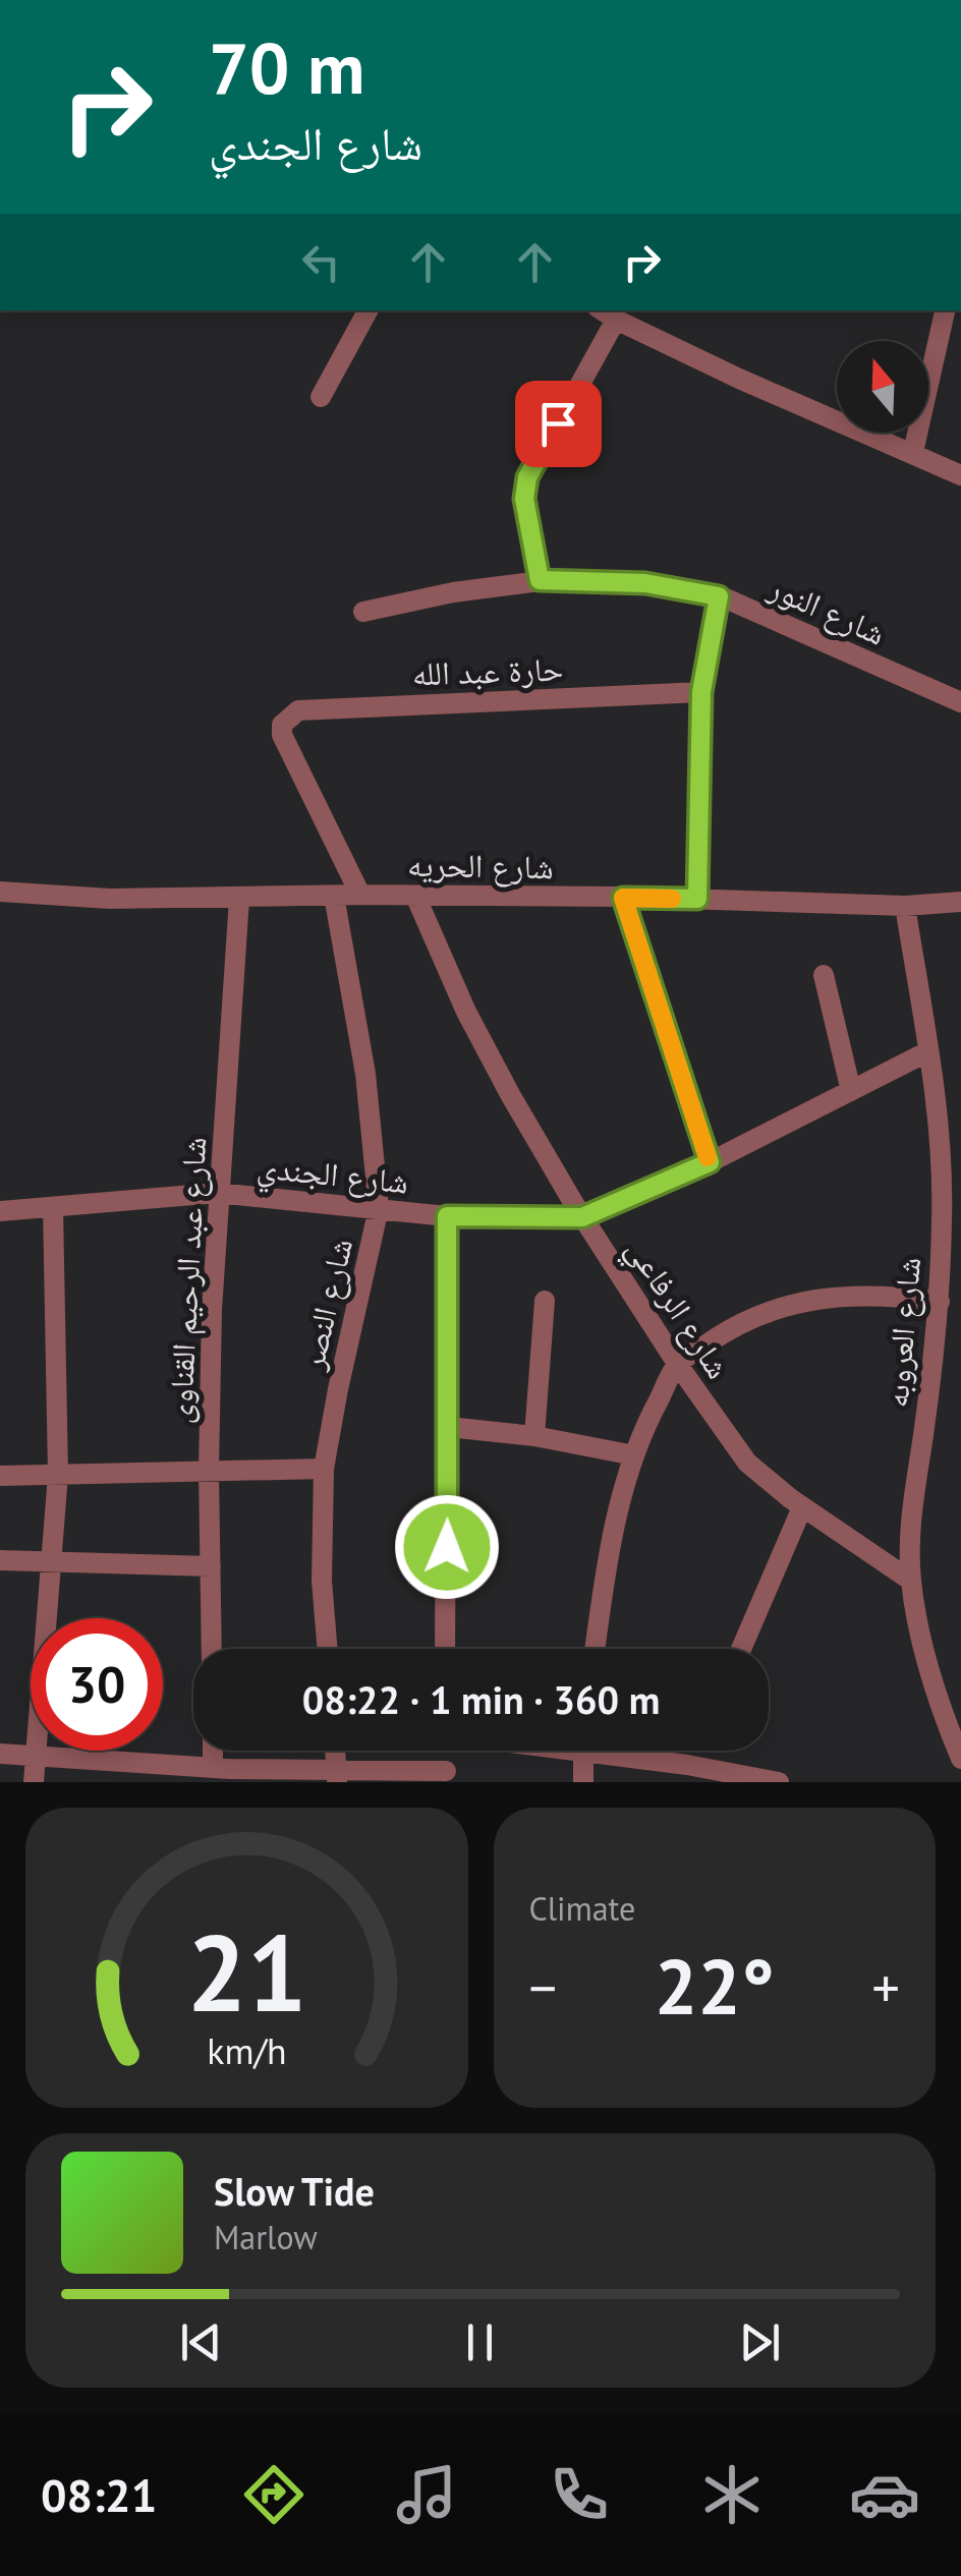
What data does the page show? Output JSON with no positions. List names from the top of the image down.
{
  "streets": {
    "street": [
      "شارع النور",
      "حارة عبد الله",
      "شارع الحريه",
      "شارع الجندي",
      "شارع عبد الرحيم القناوى",
      "شارع النصر",
      "شارع الرفاعي",
      "شارع العروبه"
    ]
  },
  "crossings": [
    ["حارة عبد الله", "شارع الحريه"],
    ["شارع الحريه", "شارع عبد الرحيم القناوى"],
    ["شارع الحريه", "شارع النصر"],
    ["شارع الحريه", "شارع الرفاعي"],
    ["شارع الحريه", "شارع العروبه"],
    ["شارع الجندي", "شارع عبد الرحيم القناوى"],
    ["شارع الجندي", "شارع النصر"],
    ["شارع الجندي", "شارع الرفاعي"],
    ["شارع الجندي", "شارع العروبه"],
    ["شارع الرفاعي", "شارع العروبه"]
  ],
  "north": "top",
  "page": {
    "turn": ["70 m", "شارع الجندي"],
    "limit": "30",
    "trip": "08:22 · 1 min · 360 m",
    "tile": "Climate",
    "heat": ["−", "22°", "+"],
    "song": ["Slow Tide", "Marlow"],
    "tabs": "08:21",
    "gauge": ["21", "km/h"]
  }
}
